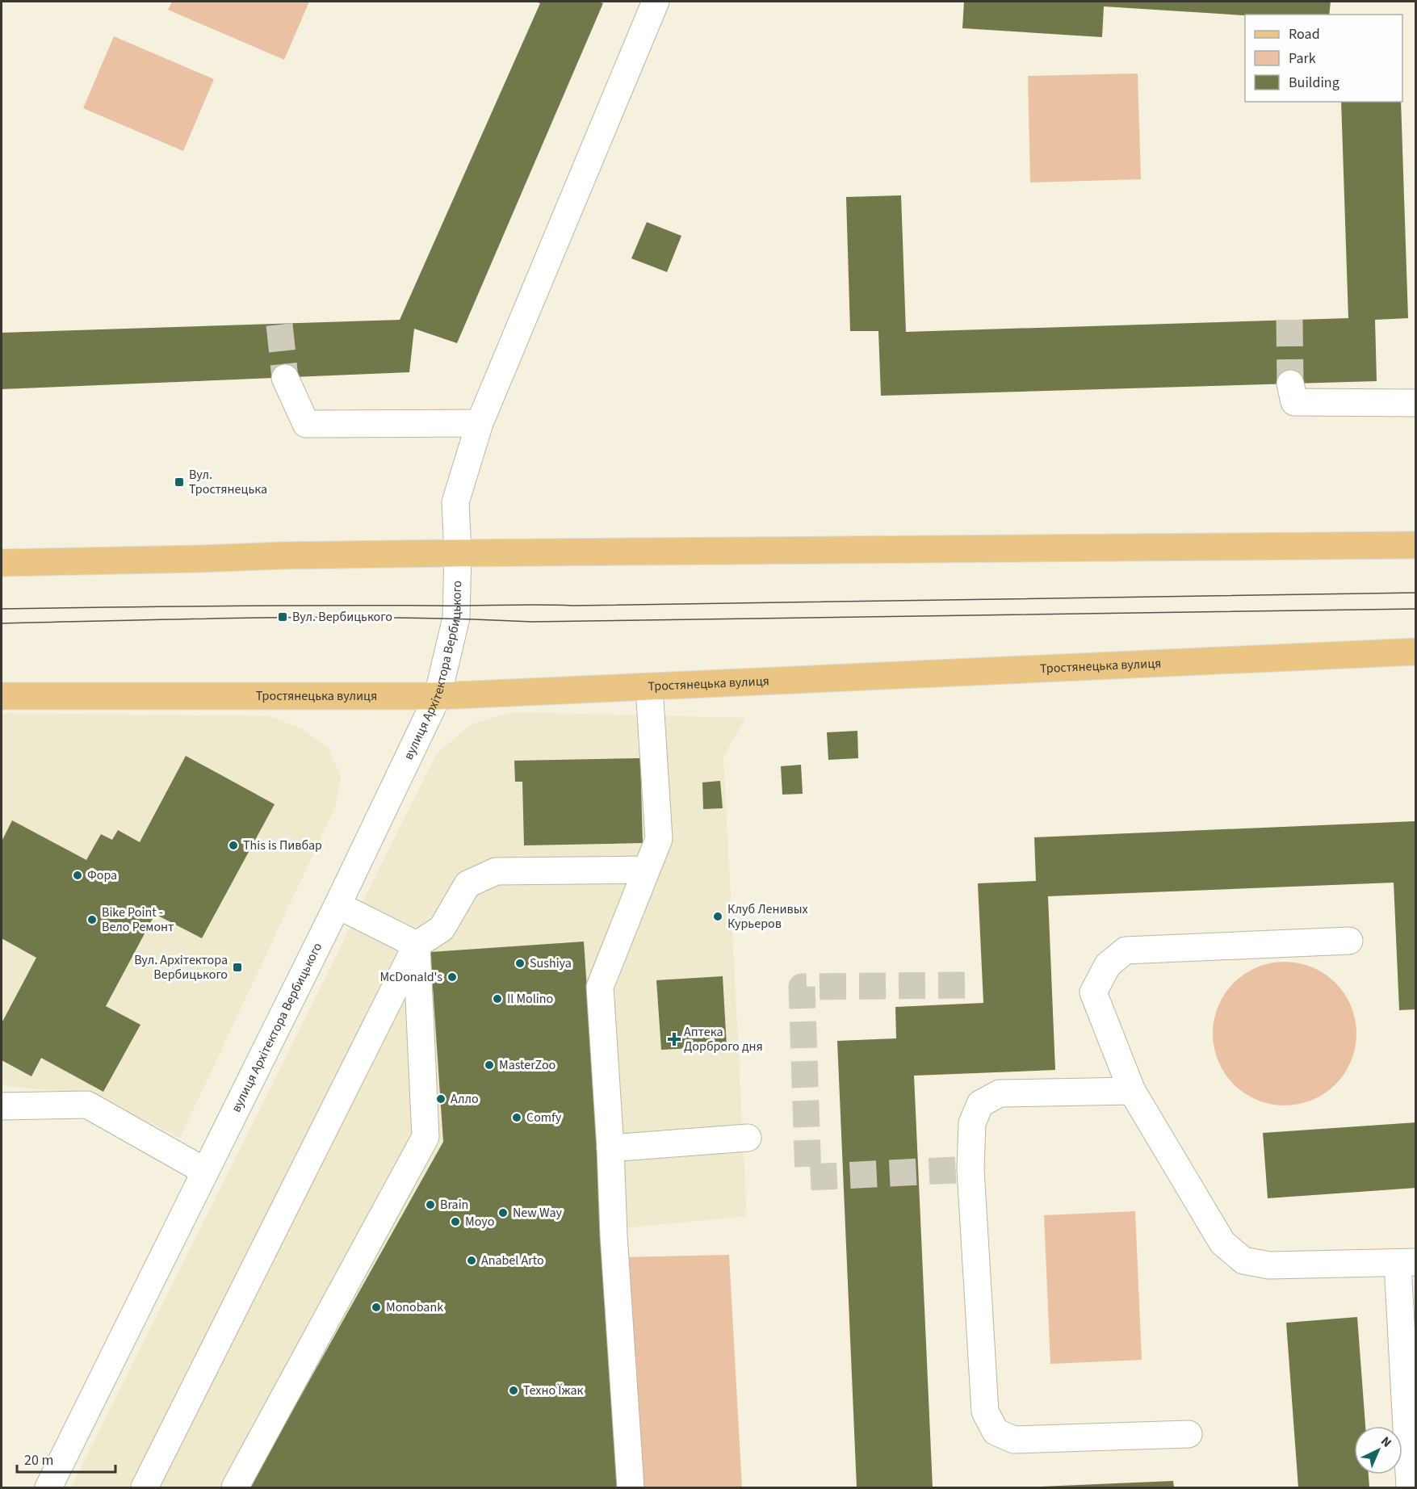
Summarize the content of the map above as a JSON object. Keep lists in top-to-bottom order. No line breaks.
{"streets":{"main road":["Тростянецька вулиця"],"street":["вулиця Архітектора Вербицького"]},"crossings":[["Тростянецька вулиця","вулиця Архітектора Вербицького"]],"places":{"transit":["Вул. Тростянецька","Вул. Вербицького","Вул. Архітектора Вербицького"],"other":["This is Пивбар","Фора","Клуб Ленивых Курьеров","Bike Point - Вело Ремонт","Sushiya","McDonald's","Il Molino","MasterZoo","Алло","Comfy","Brain","New Way","Moyo","Anabel Arto","Monobank","Техно Їжак"],"health":["Аптека Дорброго дня"]},"legend":["Road","Park","Building"],"scale_bar":"20 m","north":"top right"}
